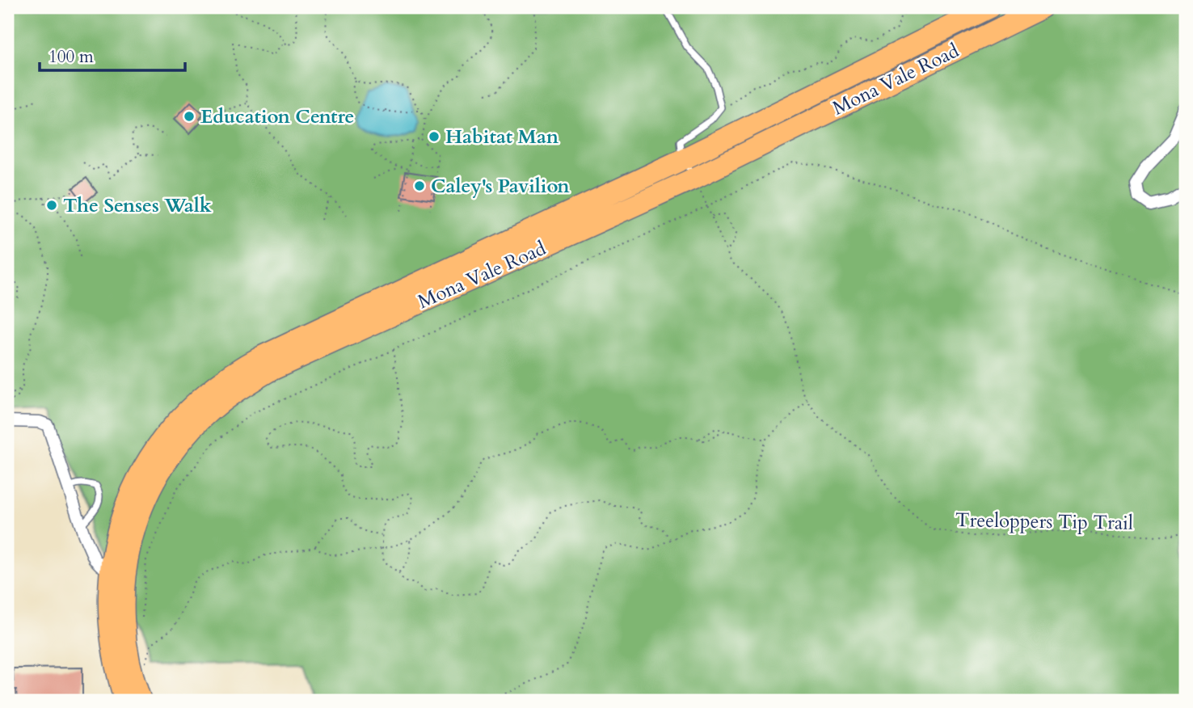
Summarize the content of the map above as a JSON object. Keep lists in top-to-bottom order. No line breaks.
{"streets":{"highway":["Mona Vale Road"],"path":["Treeloppers Tip Trail"]},"crossings":[["Mona Vale Road","Treeloppers Tip Trail"]],"places":["Education Centre","Habitat Man","Caley's Pavilion","The Senses Walk"],"scale_bar":"100 m"}
